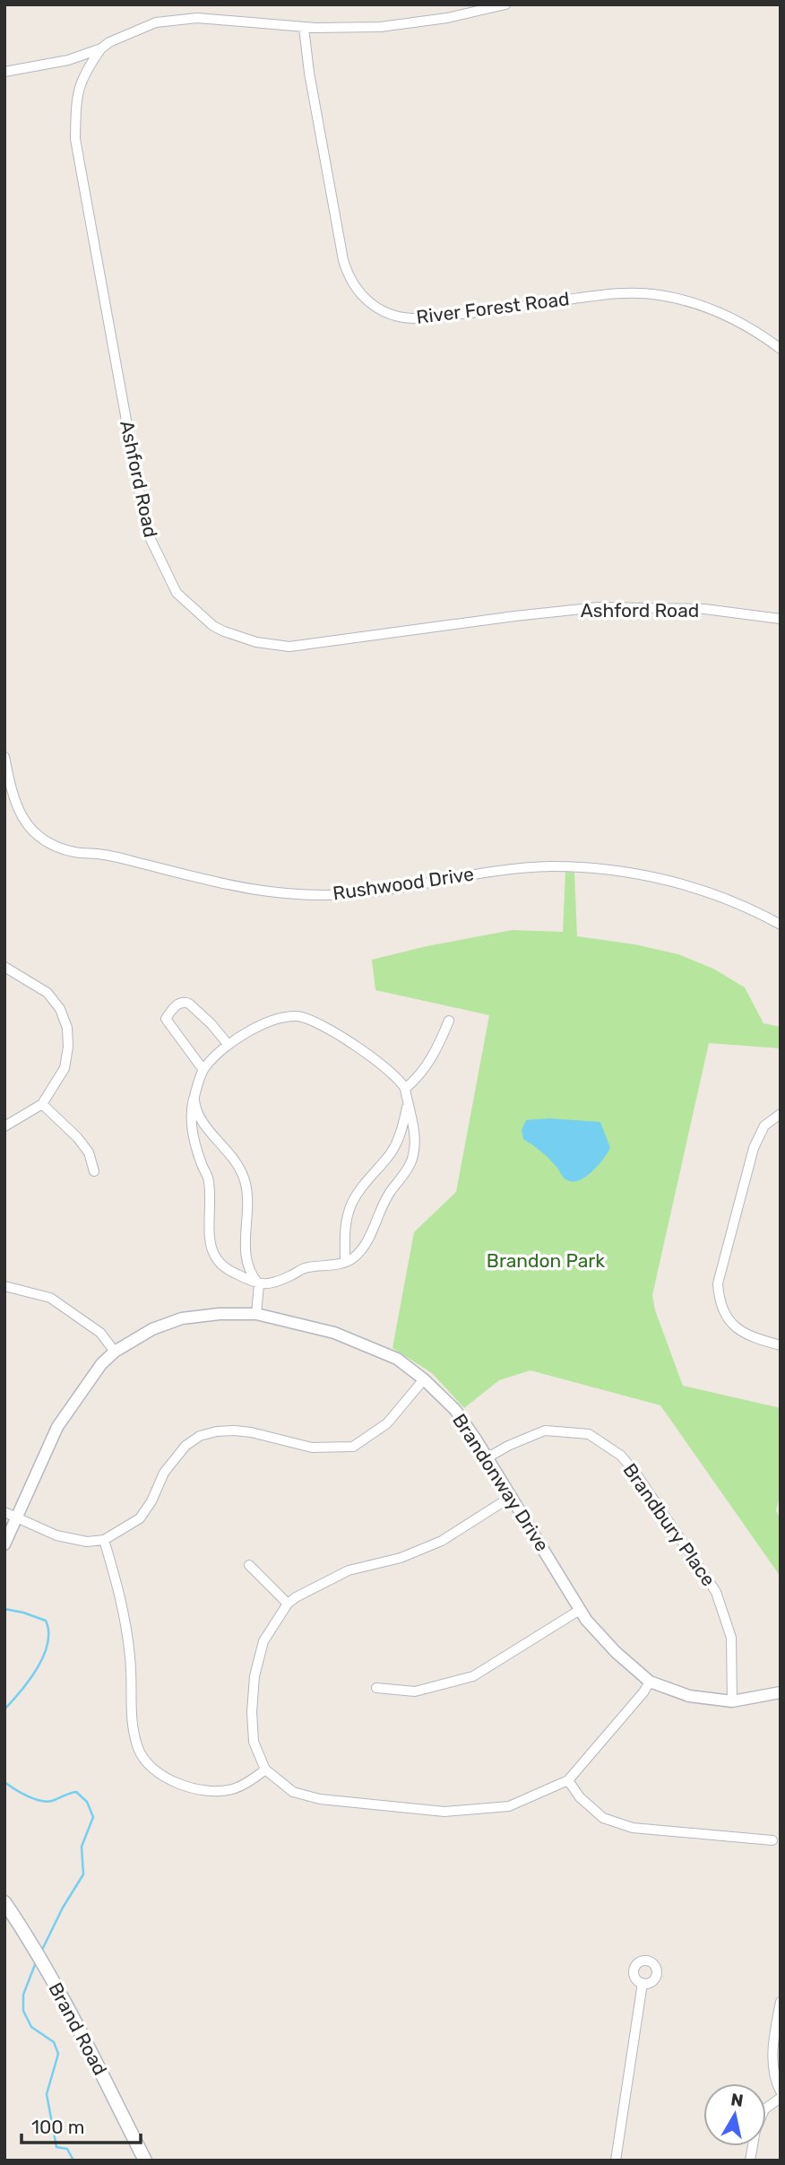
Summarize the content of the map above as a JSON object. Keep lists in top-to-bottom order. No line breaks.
{"streets":{"main road":["Brand Road"],"street":["River Forest Road","Ashford Road","Rushwood Drive","Brandonway Drive","Brandbury Place"]},"crossings":[["Brandonway Drive","Brandbury Place"]],"parks":["Brandon Park"],"scale_bar":"100 m","north":"top"}
